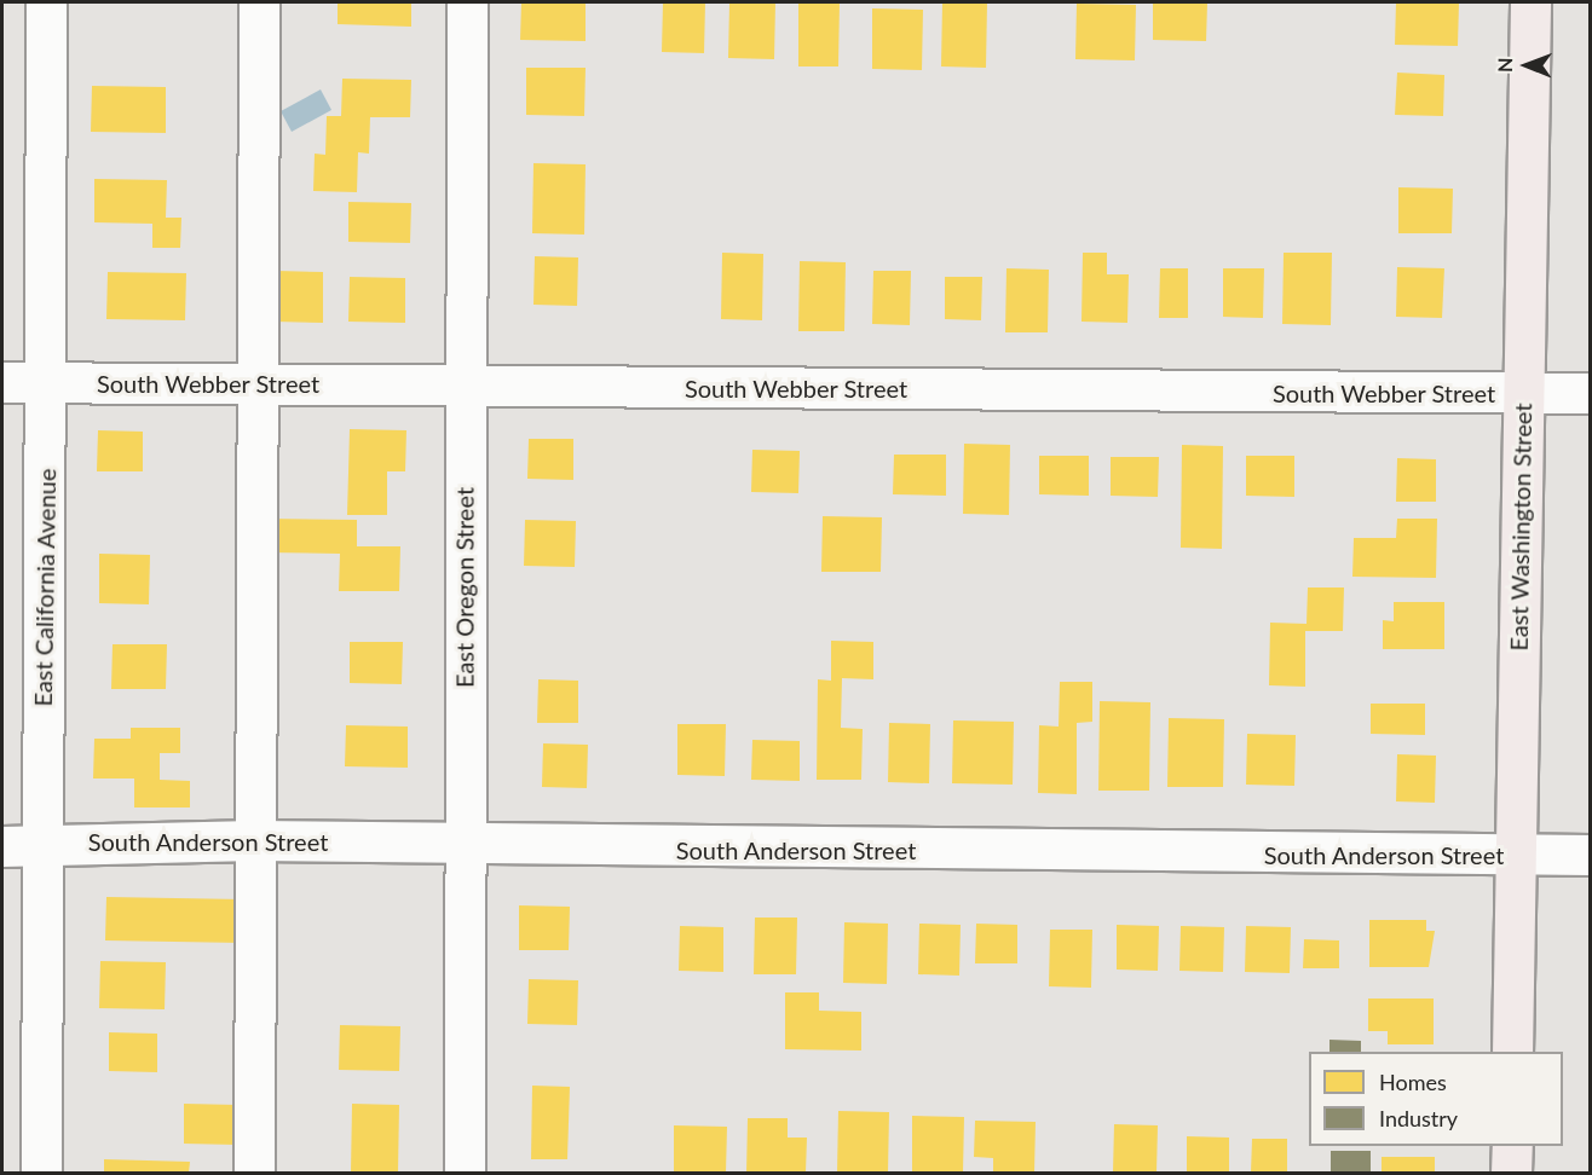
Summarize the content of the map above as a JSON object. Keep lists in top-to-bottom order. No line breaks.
{"streets":{"main road":["East Washington Street"],"street":["South Webber Street","East California Avenue","East Oregon Street","South Anderson Street"]},"crossings":[["South Webber Street","East Washington Street"],["South Webber Street","East California Avenue"],["South Webber Street","East Oregon Street"],["East Washington Street","South Anderson Street"],["East California Avenue","South Anderson Street"],["East Oregon Street","South Anderson Street"]],"legend":["Homes","Industry"],"north":"left"}
